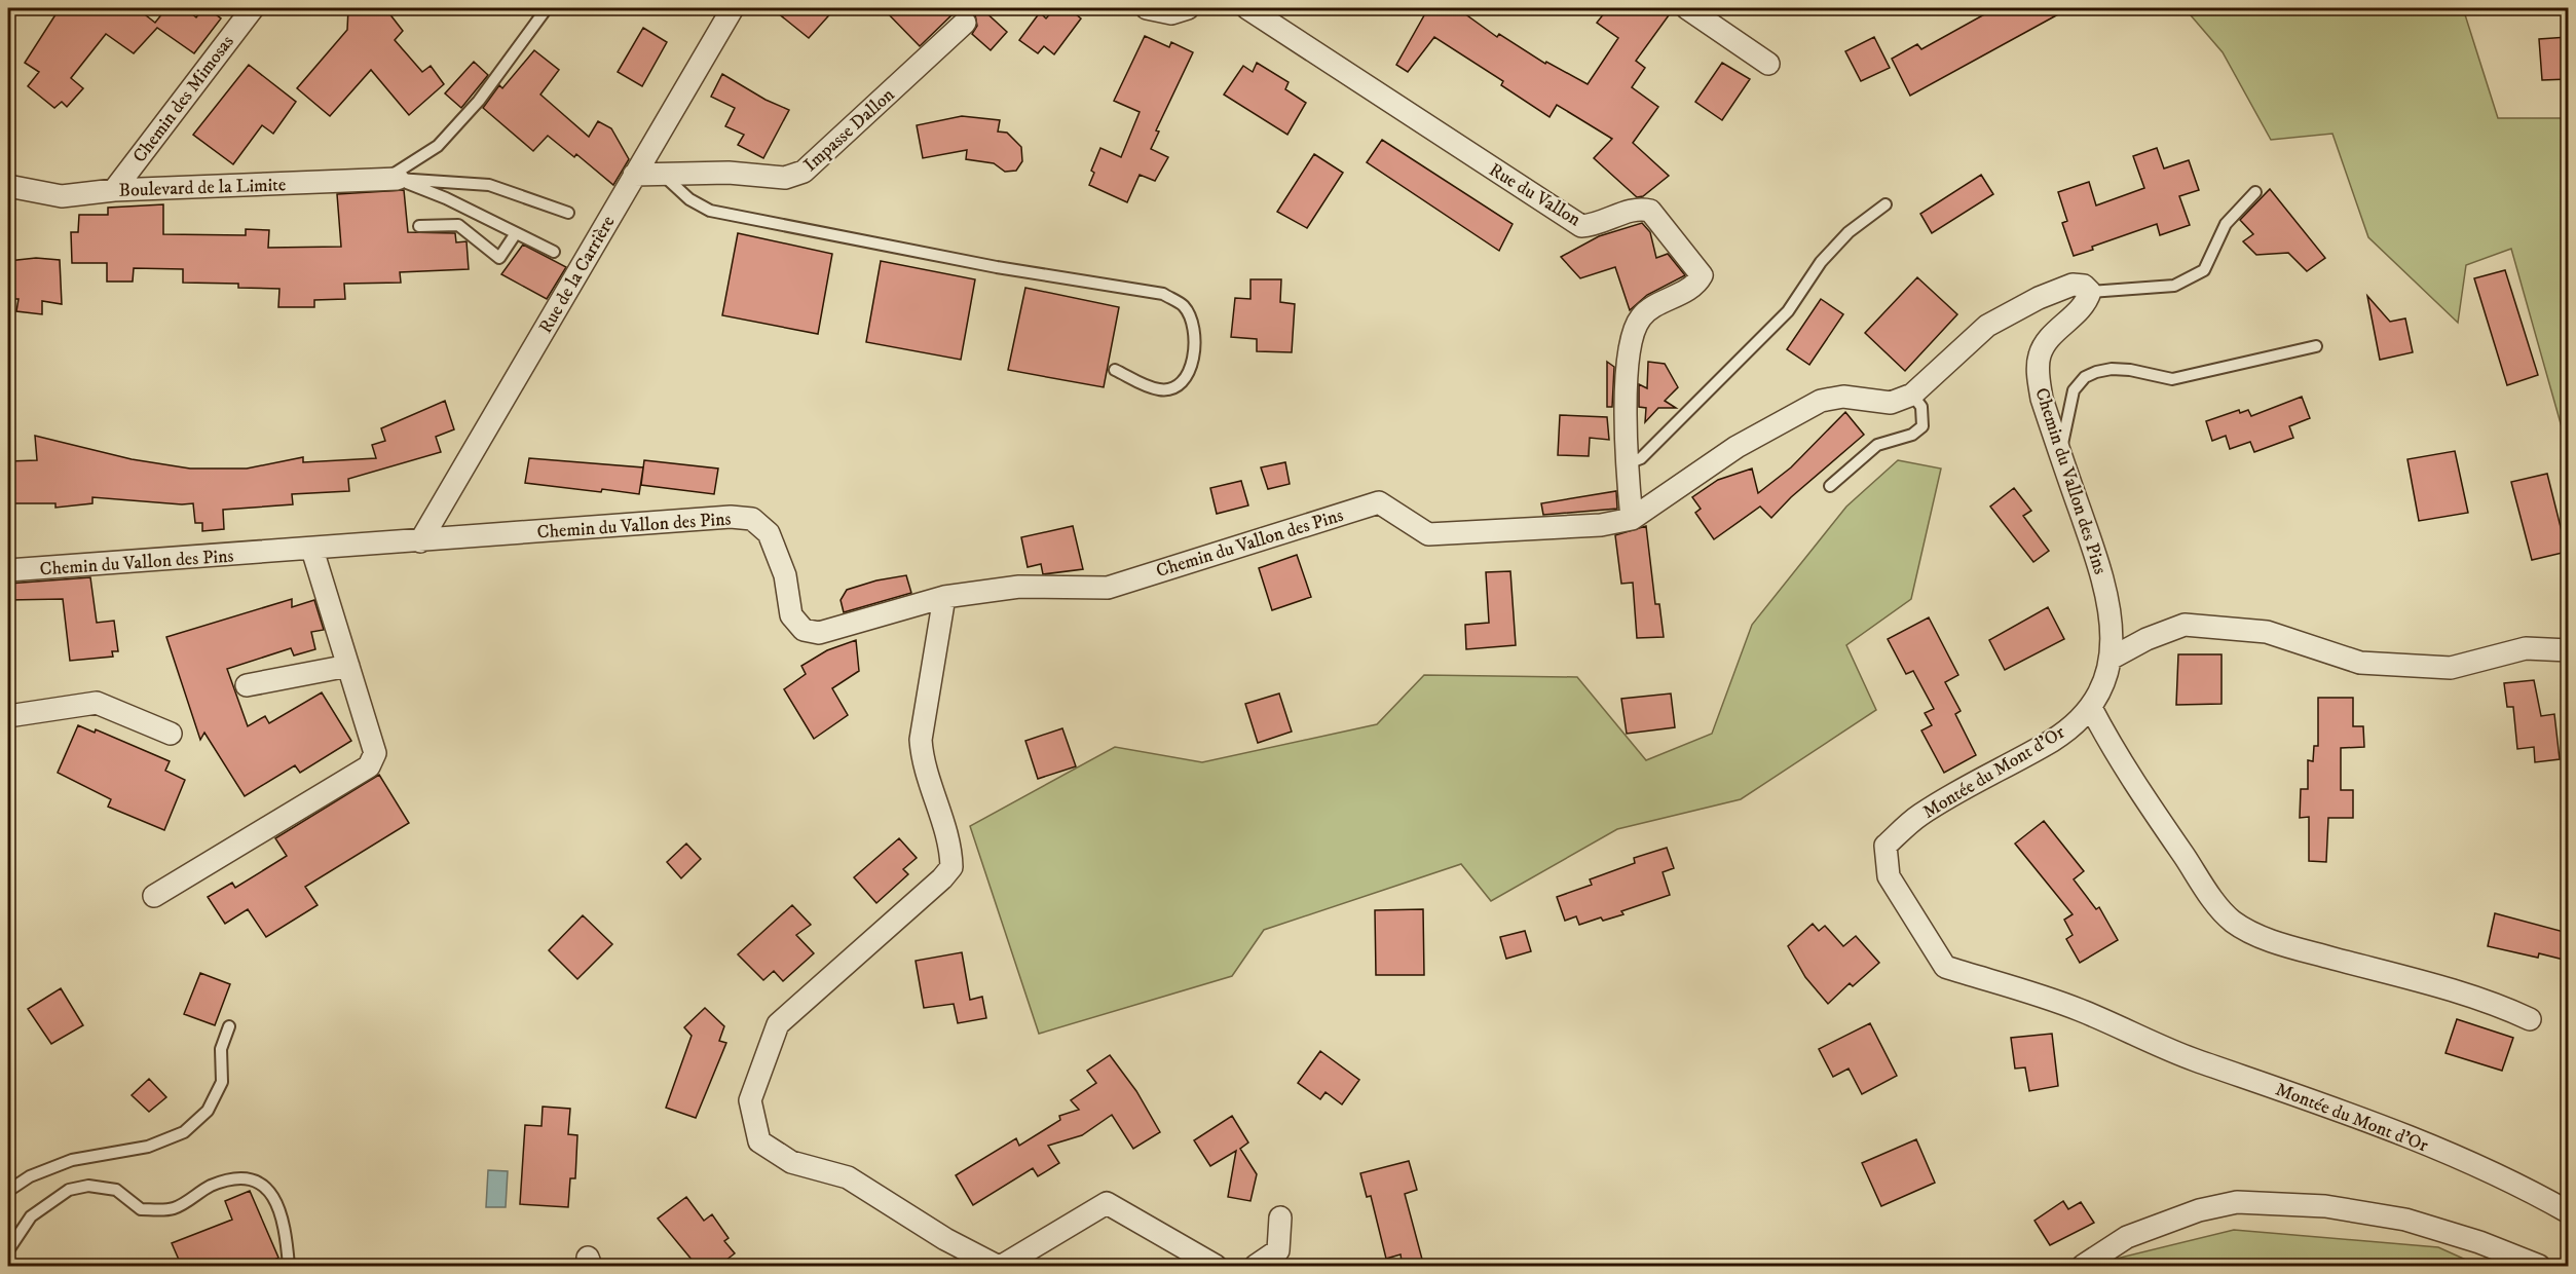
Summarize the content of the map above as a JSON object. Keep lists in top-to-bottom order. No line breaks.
{"streets":{"street":["Chemin des Mimosas","Impasse Dallon","Boulevard de la Limite","Rue du Vallon","Rue de la Carrière","Chemin du Vallon des Pins","Montée du Mont d'Or"]},"crossings":[["Chemin des Mimosas","Boulevard de la Limite"],["Impasse Dallon","Rue de la Carrière"],["Rue du Vallon","Chemin du Vallon des Pins"],["Rue de la Carrière","Chemin du Vallon des Pins"],["Chemin du Vallon des Pins","Montée du Mont d'Or"]]}
